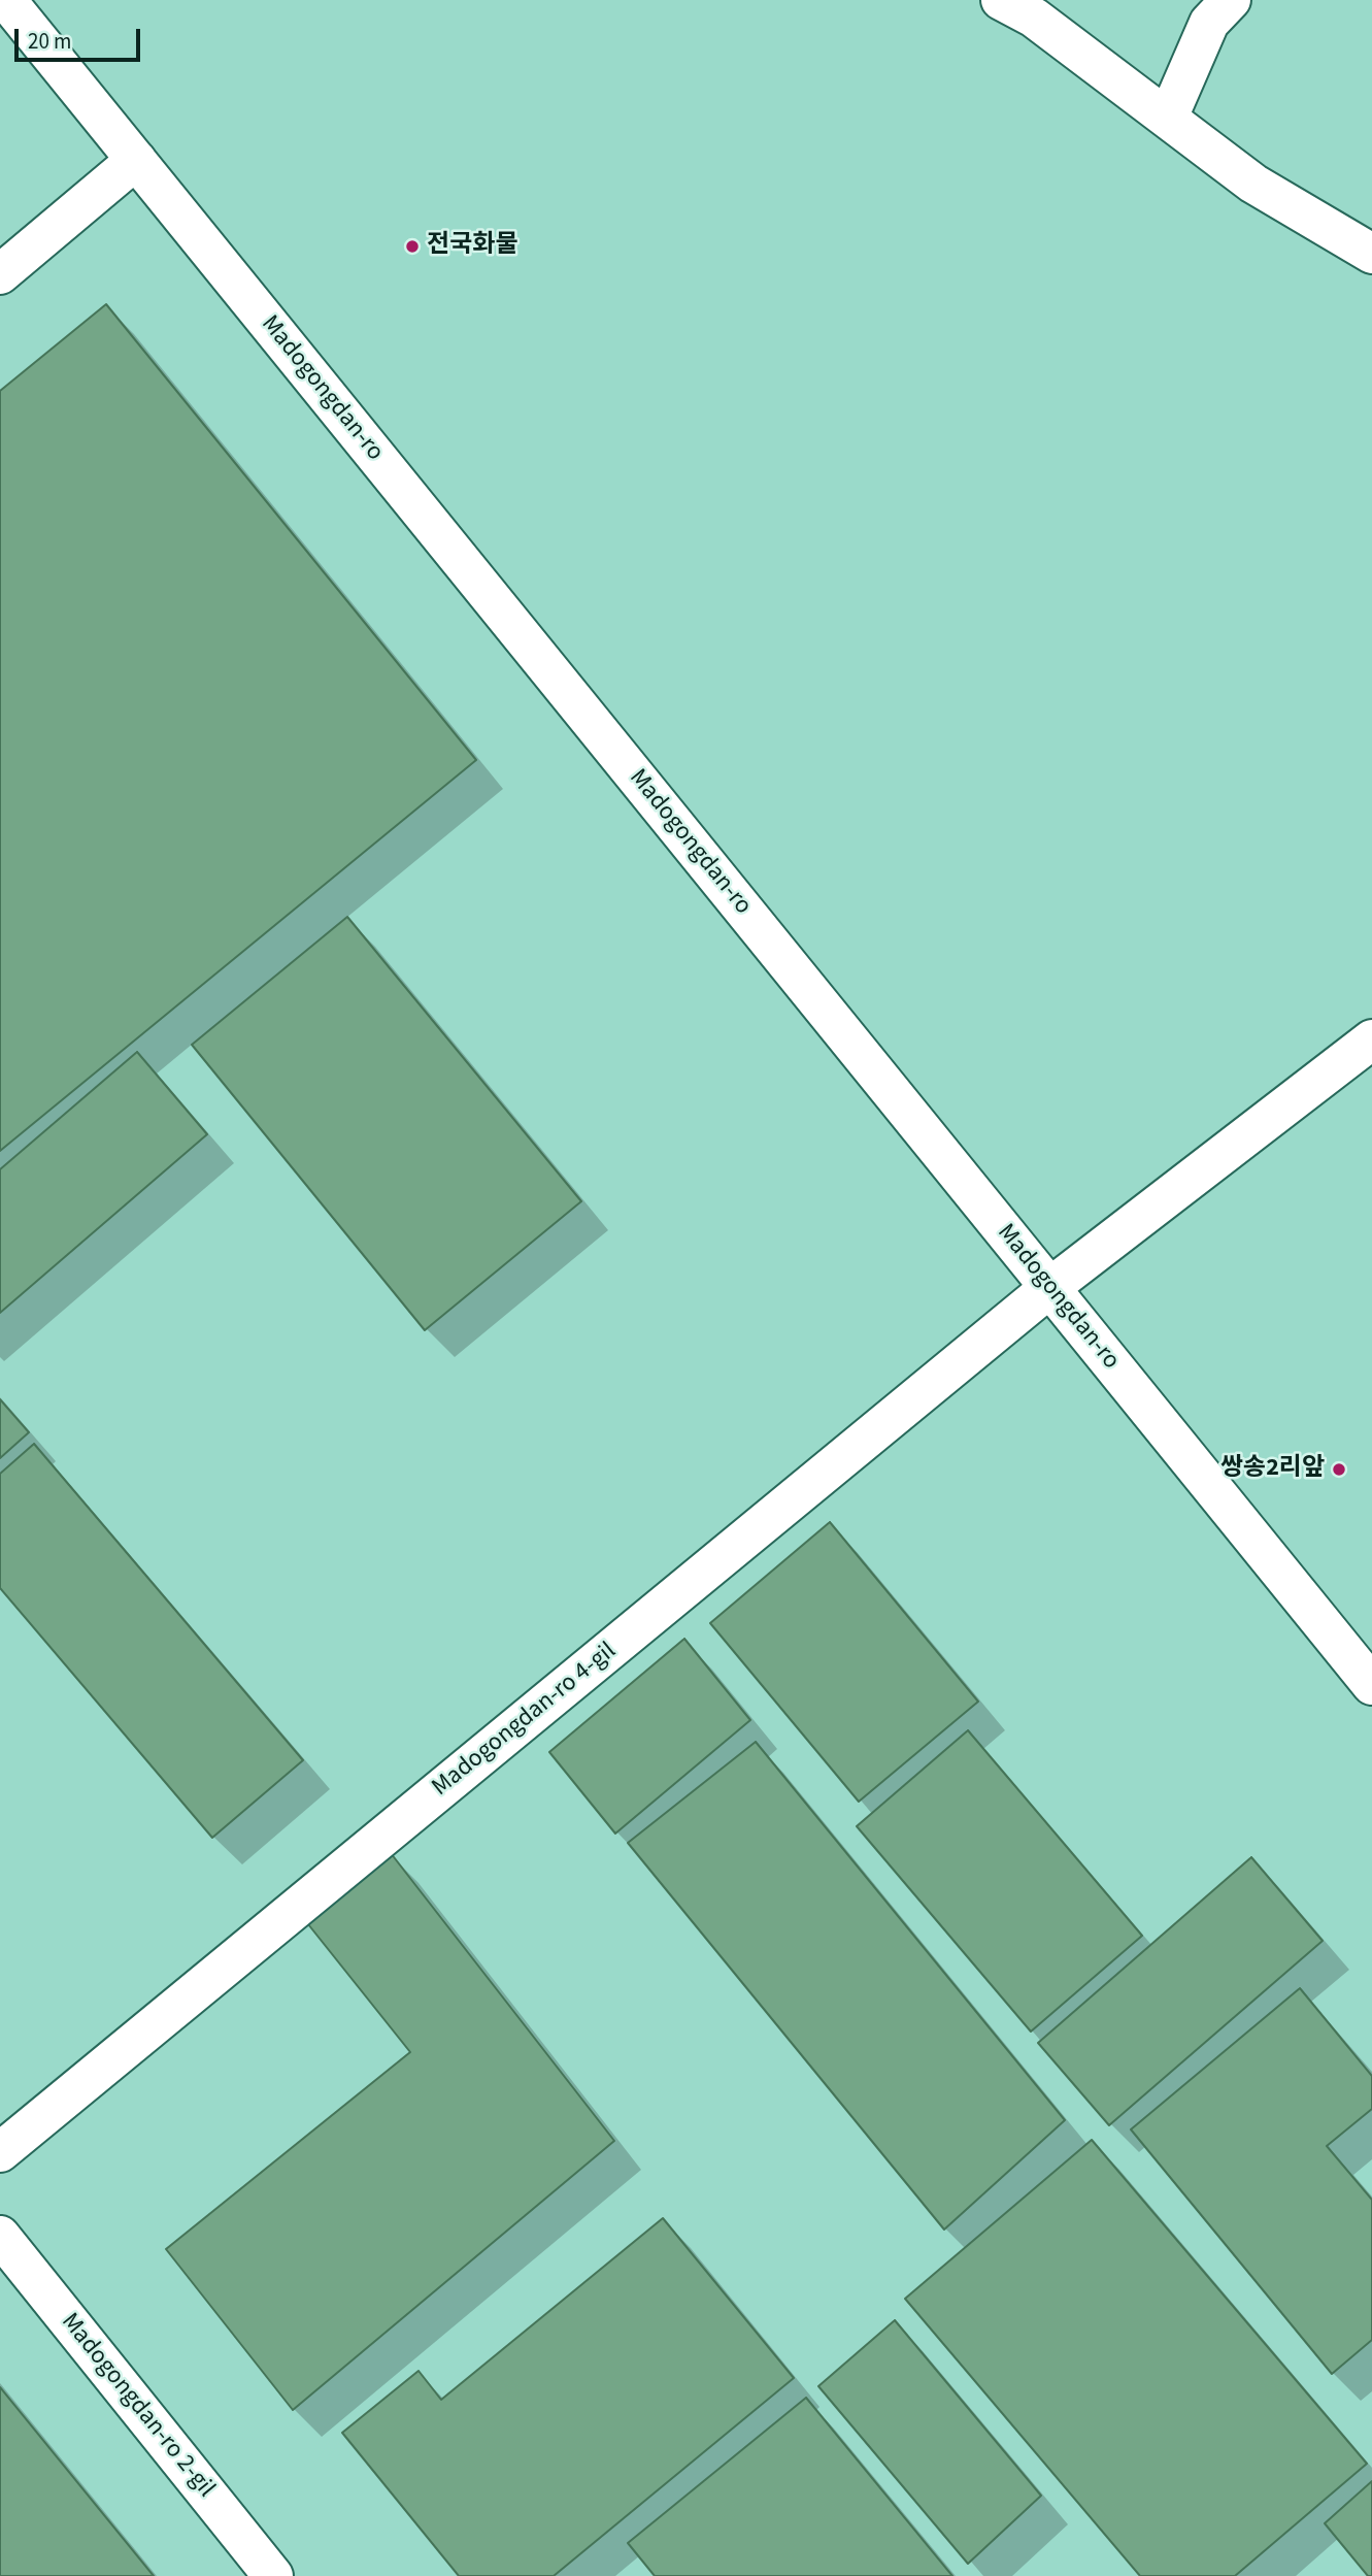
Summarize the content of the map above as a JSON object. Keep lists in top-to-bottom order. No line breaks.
{"streets":{"street":["Madogongdan-ro","Madogongdan-ro 4-gil","Madogongdan-ro 2-gil"]},"crossings":[["Madogongdan-ro","Madogongdan-ro 4-gil"]],"places":["전국화물","쌍송2리앞"],"scale_bar":"20 m"}
